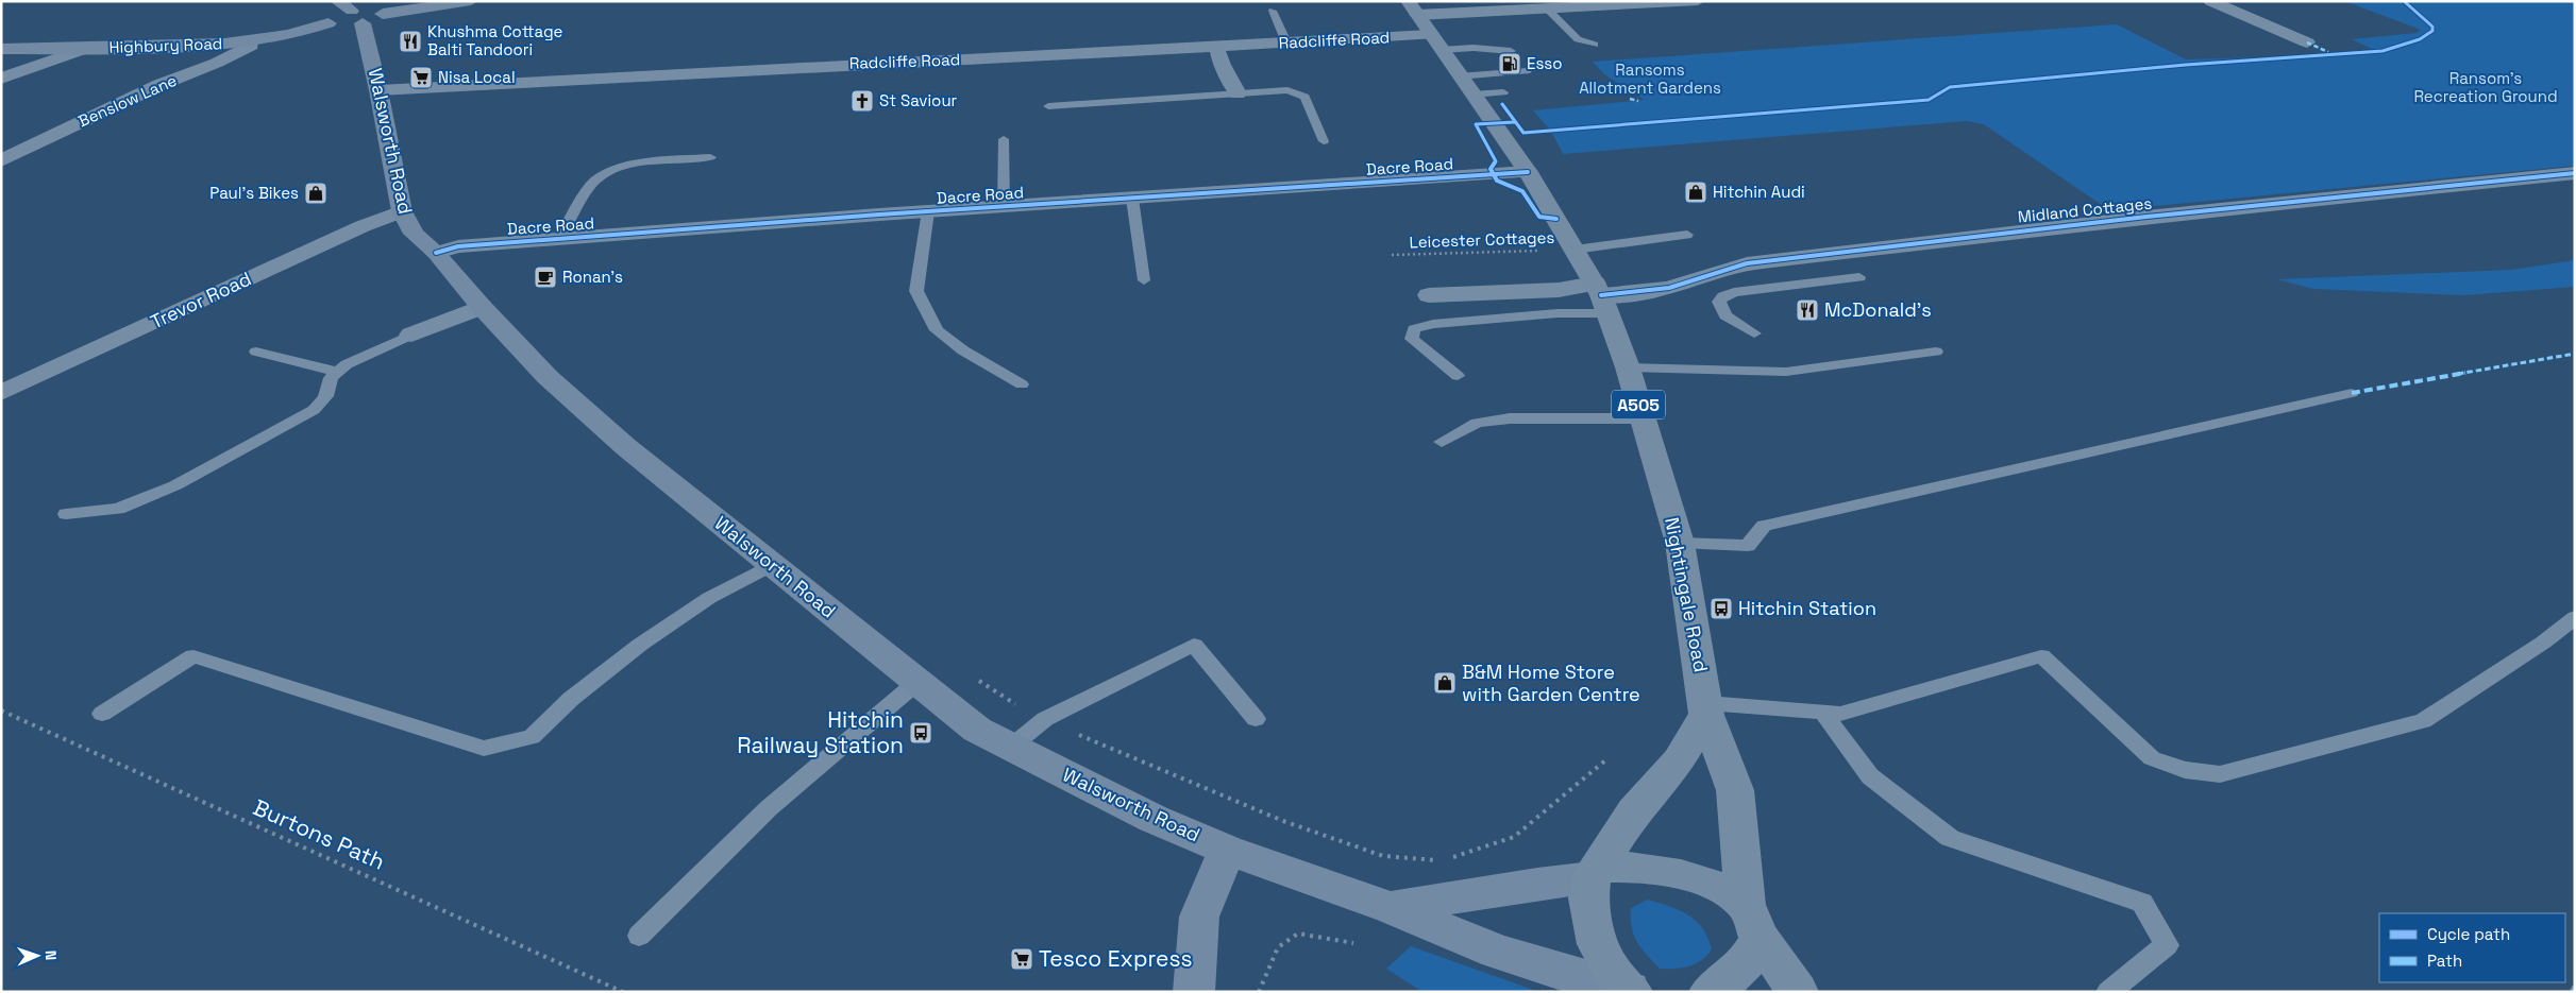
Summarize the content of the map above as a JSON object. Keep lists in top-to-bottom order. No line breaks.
{"streets":{"main road":["Highbury Road","Walsworth Road","A505","Nightingale Road"],"street":["Radcliffe Road","Benslow Lane","Dacre Road","Midland Cottages","Trevor Road"],"path":["Burtons Path"],"cycle path":["Leicester Cottages"]},"crossings":[["Radcliffe Road","Walsworth Road"],["Radcliffe Road","Nightingale Road"],["Highbury Road","Benslow Lane"],["Highbury Road","Walsworth Road"],["Walsworth Road","Dacre Road"],["Walsworth Road","Trevor Road"],["Dacre Road","Nightingale Road"],["Midland Cottages","Nightingale Road"],["Leicester Cottages","Nightingale Road"],["A505","Nightingale Road"]],"parks":["Ransoms Allotment Gardens","Ransom's Recreation Ground"],"places":{"restaurant":["Khushma Cottage Balti Tandoori","McDonald's"],"fuel station":["Esso"],"supermarket":["Nisa Local","Tesco Express"],"church":["St Saviour"],"shop":["Hitchin Audi","Paul's Bikes","B&M Home Store with Garden Centre"],"cafe":["Ronan's"],"bus stop":["Hitchin Station","Hitchin Railway Station"]},"legend":["Cycle path","Path"],"north":"right"}
